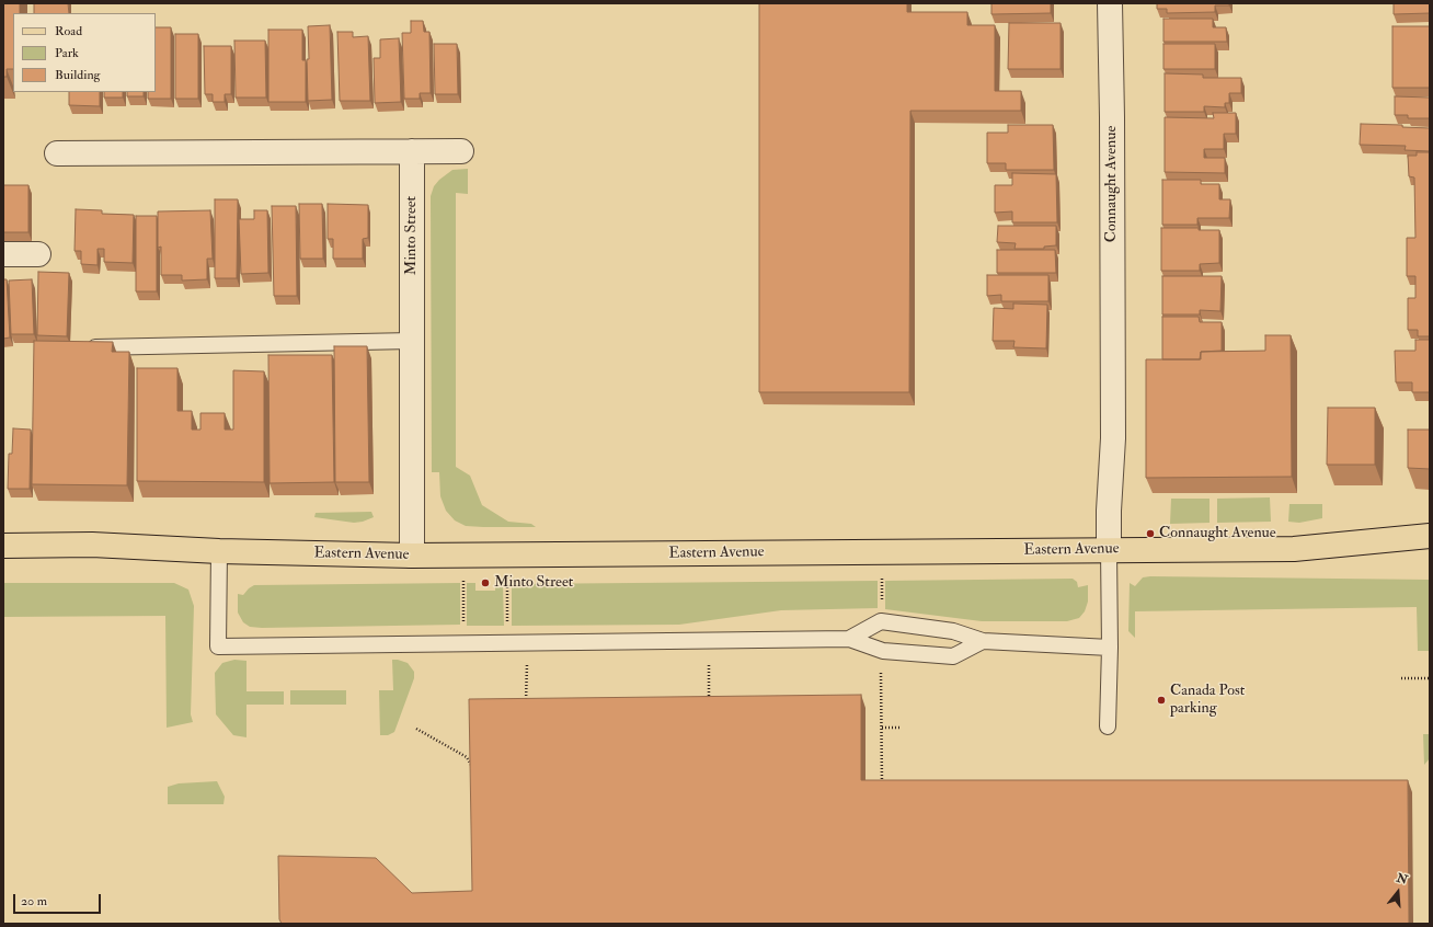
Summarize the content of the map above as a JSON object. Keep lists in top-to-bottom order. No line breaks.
{"streets":{"main road":["Eastern Avenue"],"street":["Connaught Avenue","Minto Street"]},"crossings":[["Connaught Avenue","Eastern Avenue"],["Minto Street","Eastern Avenue"]],"places":["Connaught Avenue","Minto Street","Canada Post parking"],"legend":["Road","Park","Building"],"scale_bar":"20 m","north":"top"}
